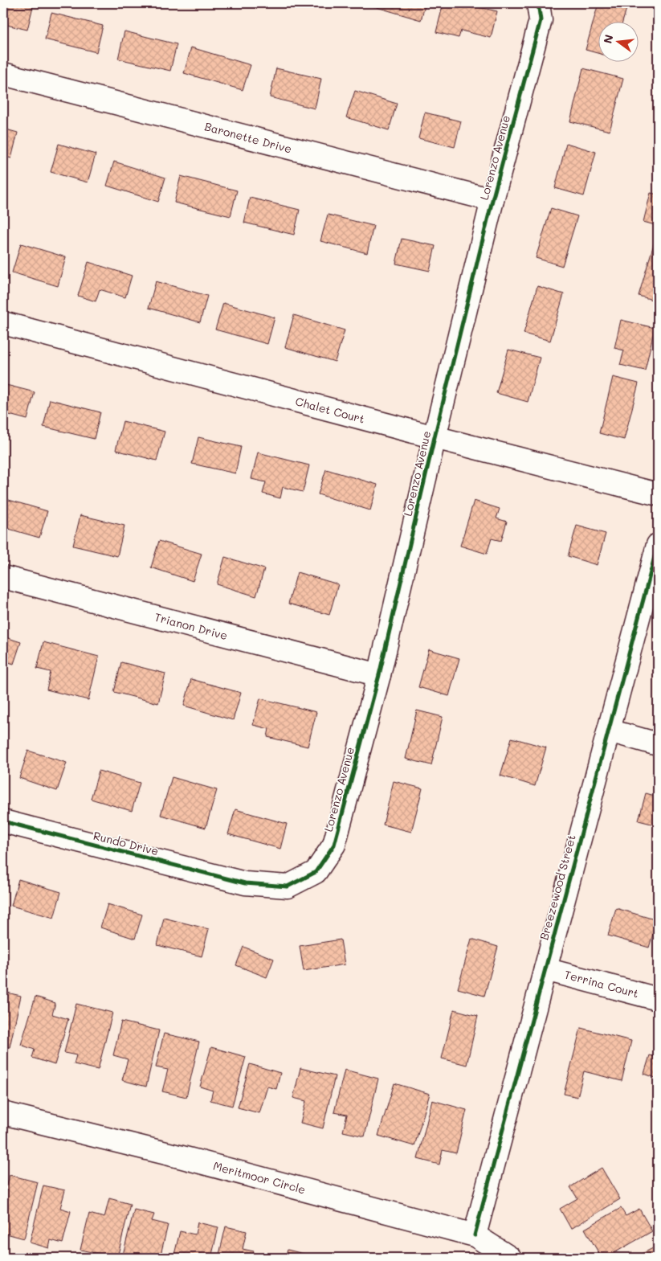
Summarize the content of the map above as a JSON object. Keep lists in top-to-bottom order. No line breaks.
{"streets":{"street":["Baronette Drive","Lorenzo Avenue","Chalet Court","Trianon Drive","Rundo Drive","Breezewood Street","Terrina Court","Meritmoor Circle"]},"crossings":[["Baronette Drive","Lorenzo Avenue"],["Lorenzo Avenue","Chalet Court"],["Lorenzo Avenue","Trianon Drive"],["Lorenzo Avenue","Rundo Drive"],["Breezewood Street","Terrina Court"],["Breezewood Street","Meritmoor Circle"]],"north":"left"}
